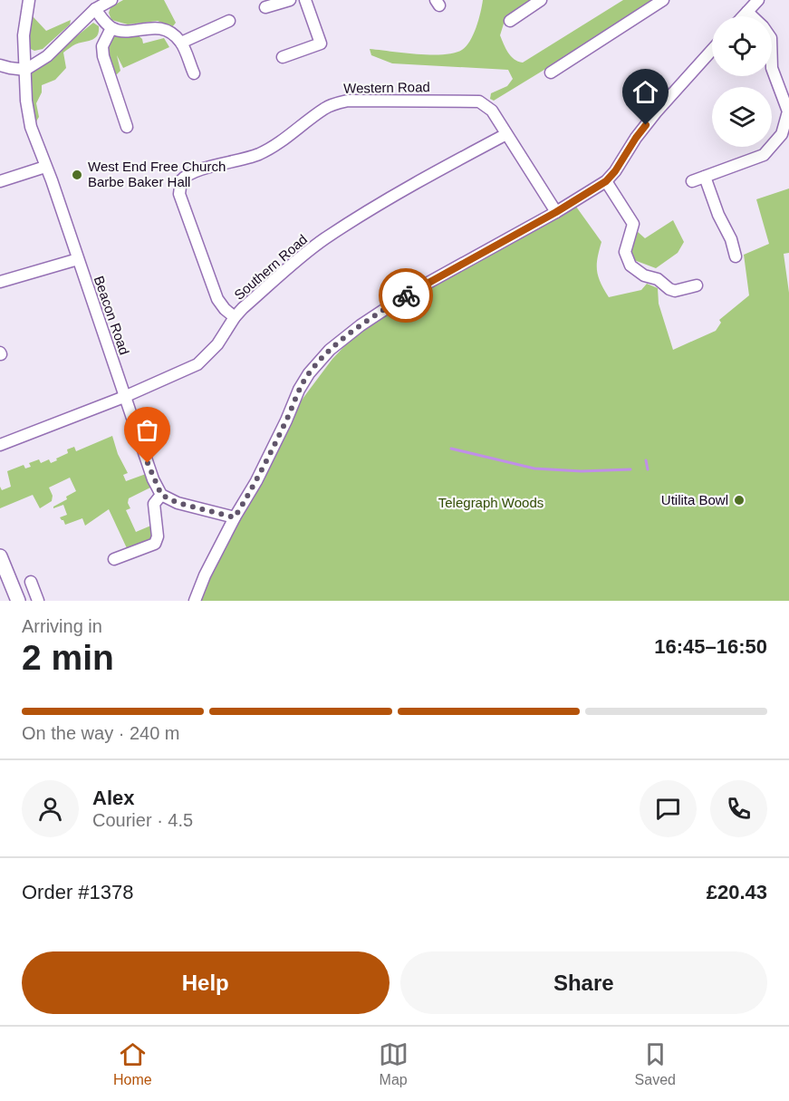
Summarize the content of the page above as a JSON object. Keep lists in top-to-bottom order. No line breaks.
{"streets":{"street":["Western Road","Southern Road","Beacon Road"]},"crossings":[["Western Road","Southern Road"],["Southern Road","Beacon Road"]],"parks":["Telegraph Woods"],"places":["West End Free Church Barbe Baker Hall","Utilita Bowl"],"page":{"heading":["2 min","Arriving in","16:45–16:50"],"panel":["Alex","Courier · 4.5","Order #1378","£20.43"],"bar":"On the way · 240 m","buttons":["Help","Share"],"tabs":["Home","Map","Saved"]}}
